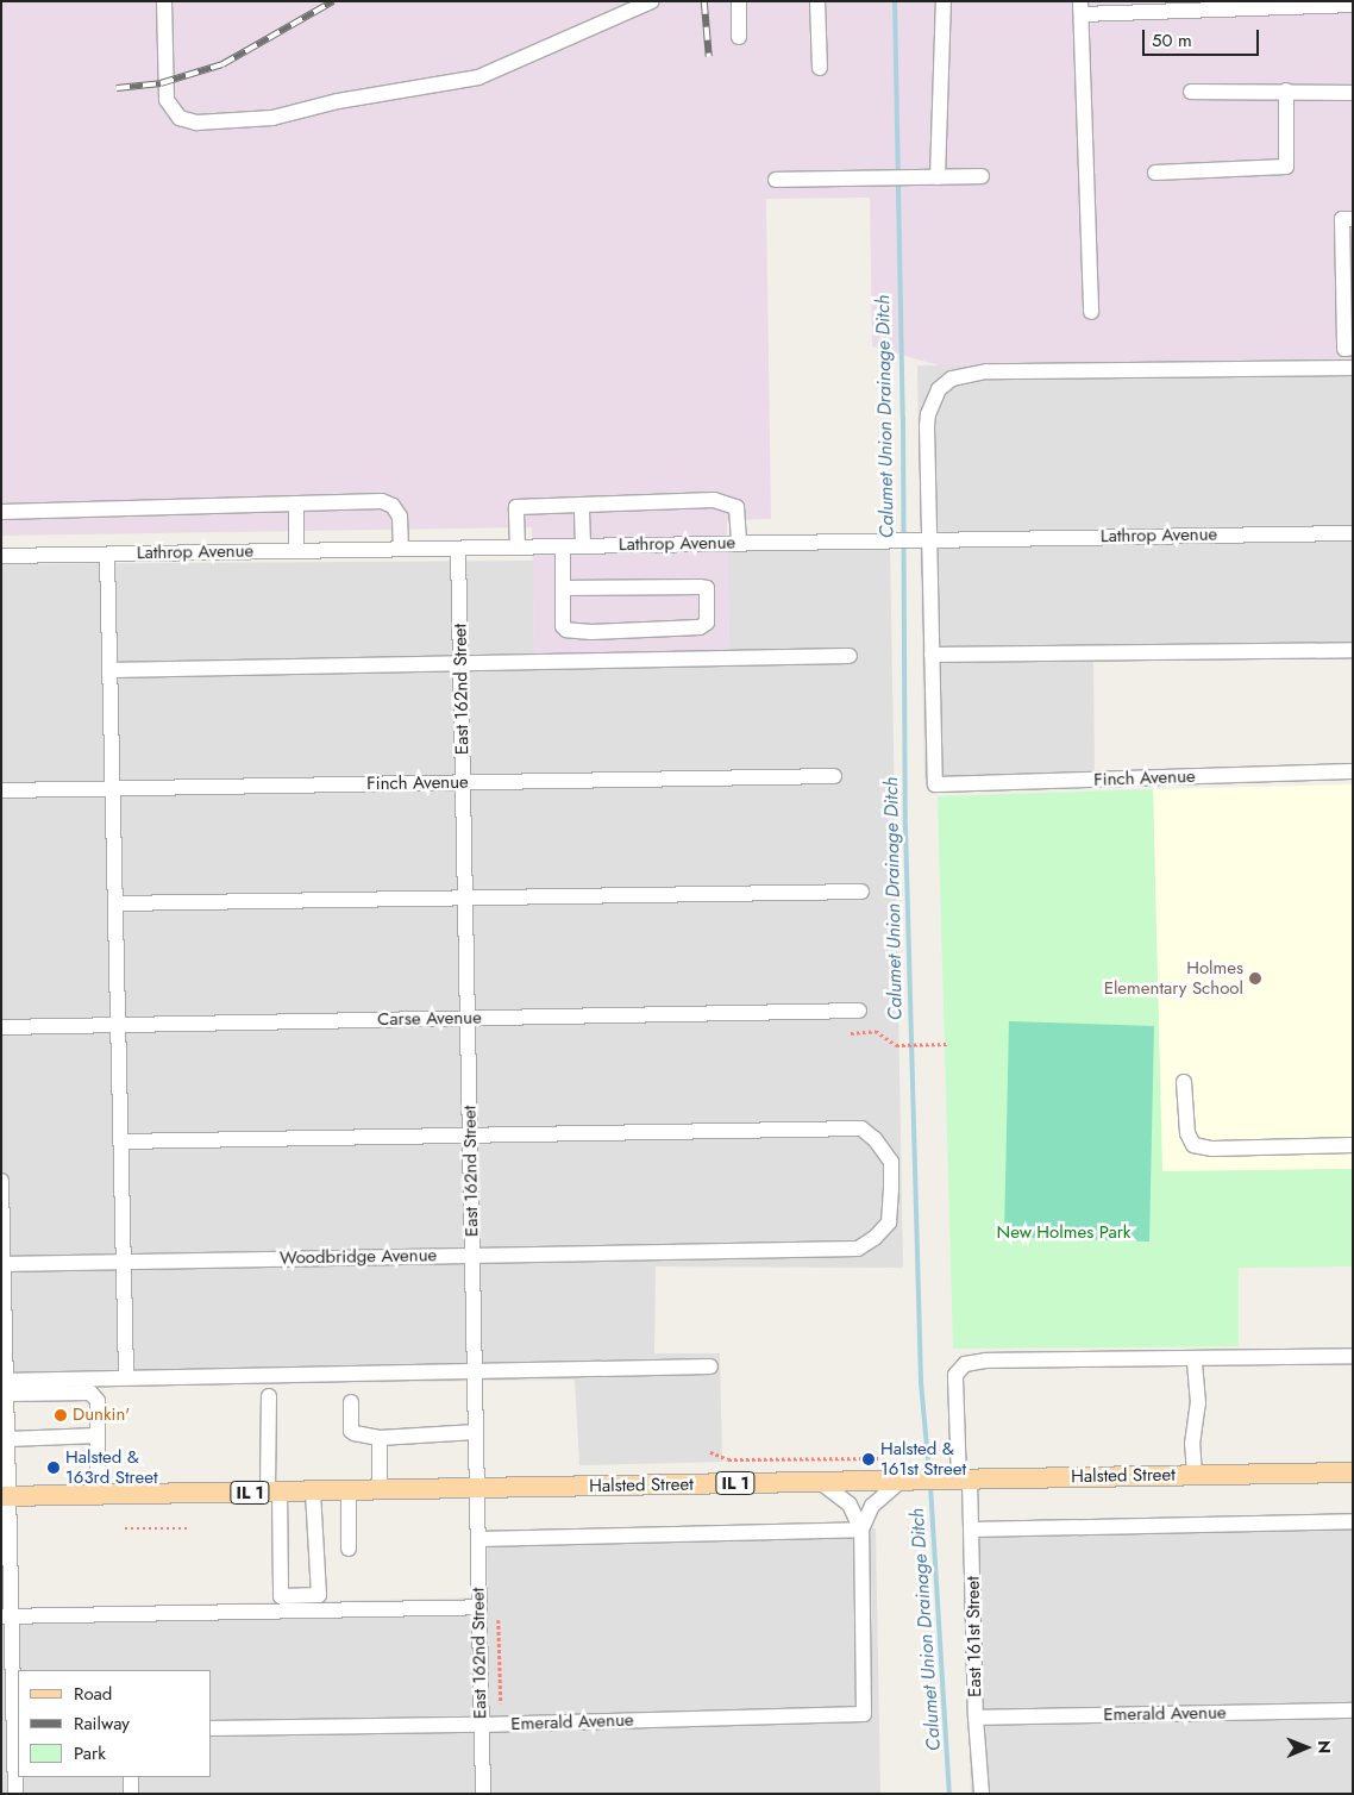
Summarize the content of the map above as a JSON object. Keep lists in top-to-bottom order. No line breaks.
{"streets":{"main road":["Halsted Street","IL 1"],"street":["Lathrop Avenue","East 162nd Street","Finch Avenue","Carse Avenue","Woodbridge Avenue","East 161st Street","Emerald Avenue"]},"crossings":[["Lathrop Avenue","East 162nd Street"],["East 162nd Street","Finch Avenue"],["East 162nd Street","Carse Avenue"],["East 162nd Street","Woodbridge Avenue"],["East 162nd Street","Halsted Street"],["East 162nd Street","Emerald Avenue"],["Halsted Street","East 161st Street"],["East 161st Street","Emerald Avenue"]],"water":["Calumet Union Drainage Ditch"],"parks":["New Holmes Park"],"places":["Holmes Elementary School","Dunkin'","Halsted & 161st Street","Halsted & 163rd Street"],"legend":["Road","Railway","Park"],"scale_bar":"50 m","north":"right"}
